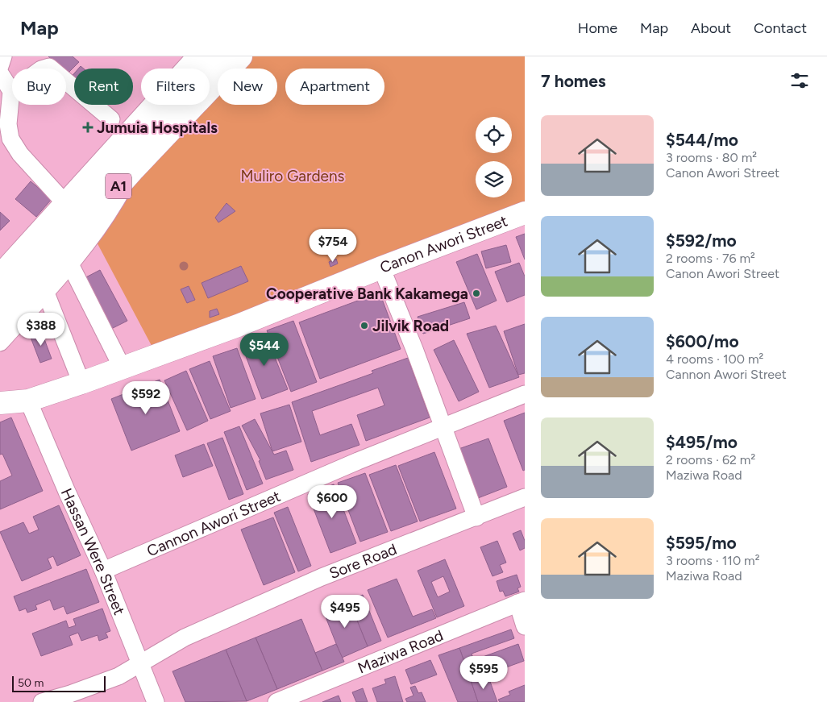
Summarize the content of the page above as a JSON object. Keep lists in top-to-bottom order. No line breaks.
{"streets":{"main road":["A1","Canon Awori Street"],"street":["Cannon Awori Street","Hassan Were Street","Sore Road","Maziwa Road"]},"crossings":[["Canon Awori Street","Hassan Were Street"],["Cannon Awori Street","Hassan Were Street"],["Hassan Were Street","Sore Road"]],"parks":["Muliro Gardens"],"places":{"health":["Jumuia Hospitals"],"other":["Cooperative Bank Kakamega","Jilvik Road"]},"scale_bar":"50 m","page":{"header":"Map","nav":["Home","Map","About","Contact"],"heading":"7 homes","chip":["Buy","Rent","Filters","New","Apartment"],"list":[{"name":"$544/mo","note":"3 rooms · 80 m² · Canon Awori Street"},{"name":"$592/mo","note":"2 rooms · 76 m² · Canon Awori Street"},{"name":"$600/mo","note":"4 rooms · 100 m² · Cannon Awori Street"},{"name":"$495/mo","note":"2 rooms · 62 m² · Maziwa Road"},{"name":"$595/mo","note":"3 rooms · 110 m² · Maziwa Road"}],"price":["$754","$388","$544","$592","$600","$495","$595"],"scale":"50 m"}}
